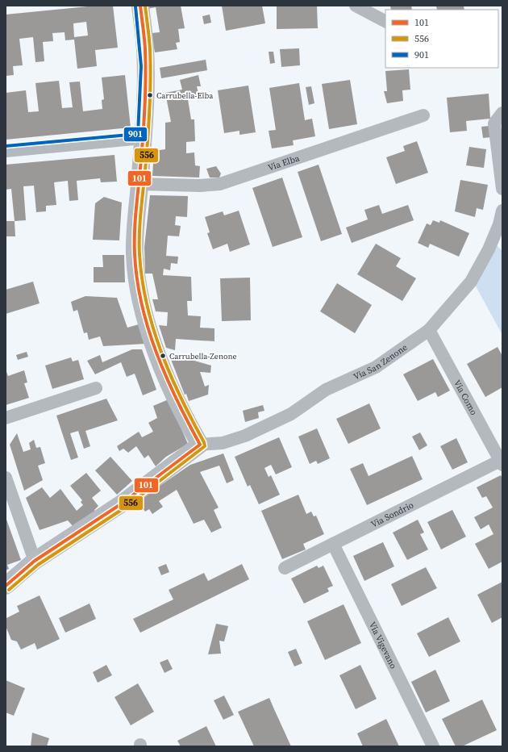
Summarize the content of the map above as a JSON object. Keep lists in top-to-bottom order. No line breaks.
{"streets":{"street":["Via Elba","Via San Zenone","Via Como","Via Sondrio","Via Vigevano"]},"crossings":[["Via San Zenone","Via Como"],["Via Como","Via Sondrio"],["Via Sondrio","Via Vigevano"]],"places":["Carrubella-Elba","Carrubella-Zenone"],"lines":["transit line 101","transit line 556","transit line 901"],"legend":["101","556","901"]}
